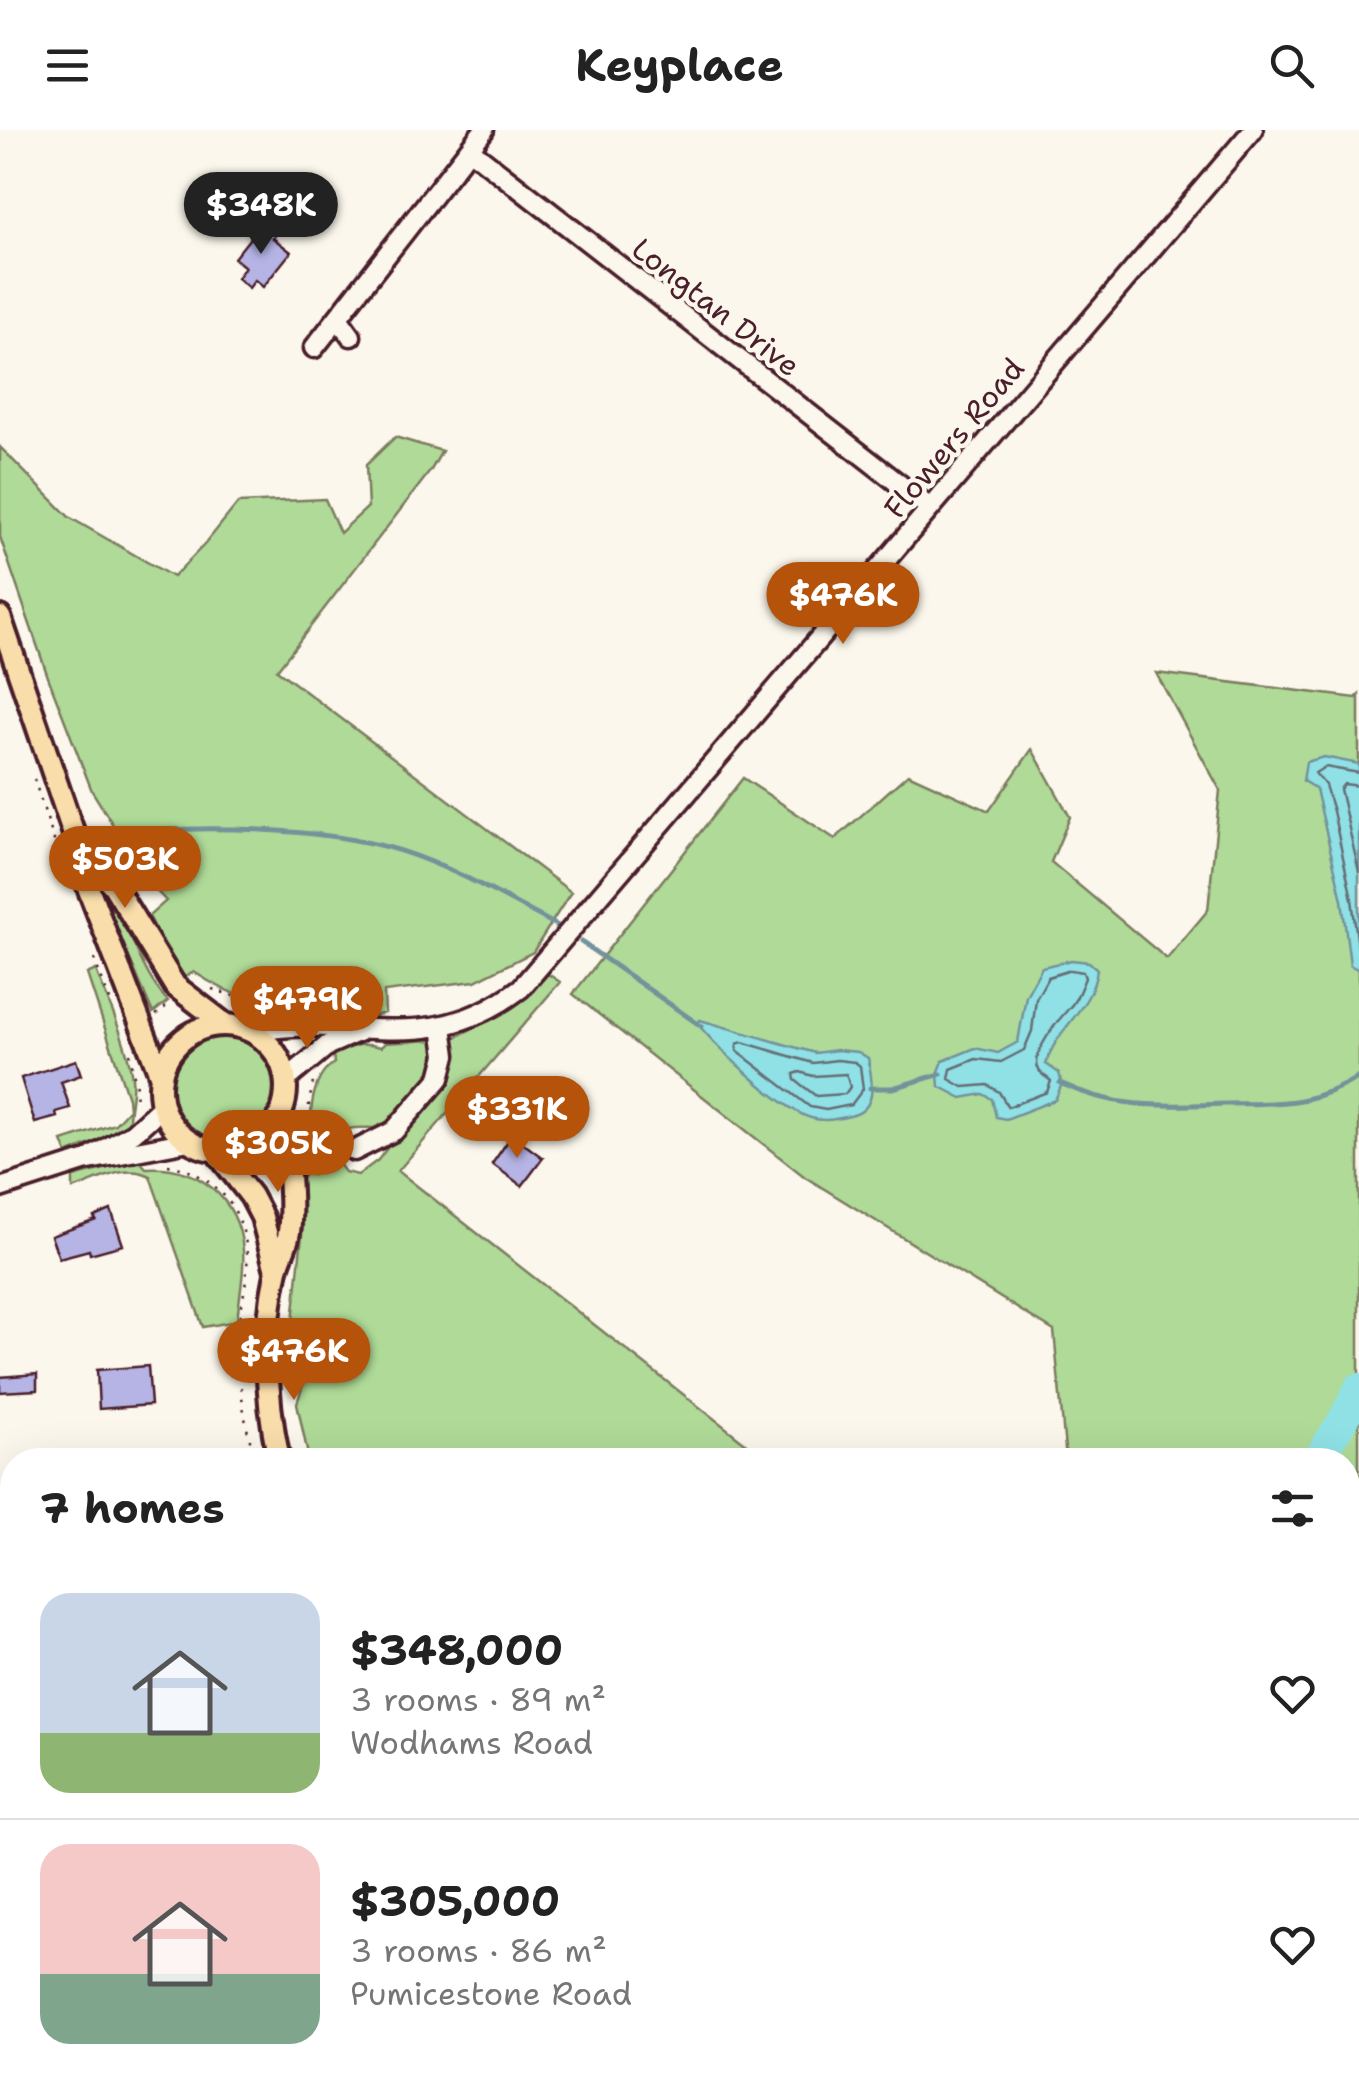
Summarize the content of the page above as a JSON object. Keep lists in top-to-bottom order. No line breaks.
{"streets":{"street":["Longtan Drive","Flowers Road"]},"crossings":[["Longtan Drive","Flowers Road"]],"page":{"header":"Keyplace","price":["$348K","$476K","$503K","$479K","$331K","$305K","$476K"],"heading":"7 homes","list":[{"name":"$348,000","note":"3 rooms · 89 m² · Wodhams Road"},{"name":"$305,000","note":"3 rooms · 86 m² · Pumicestone Road"}]}}
